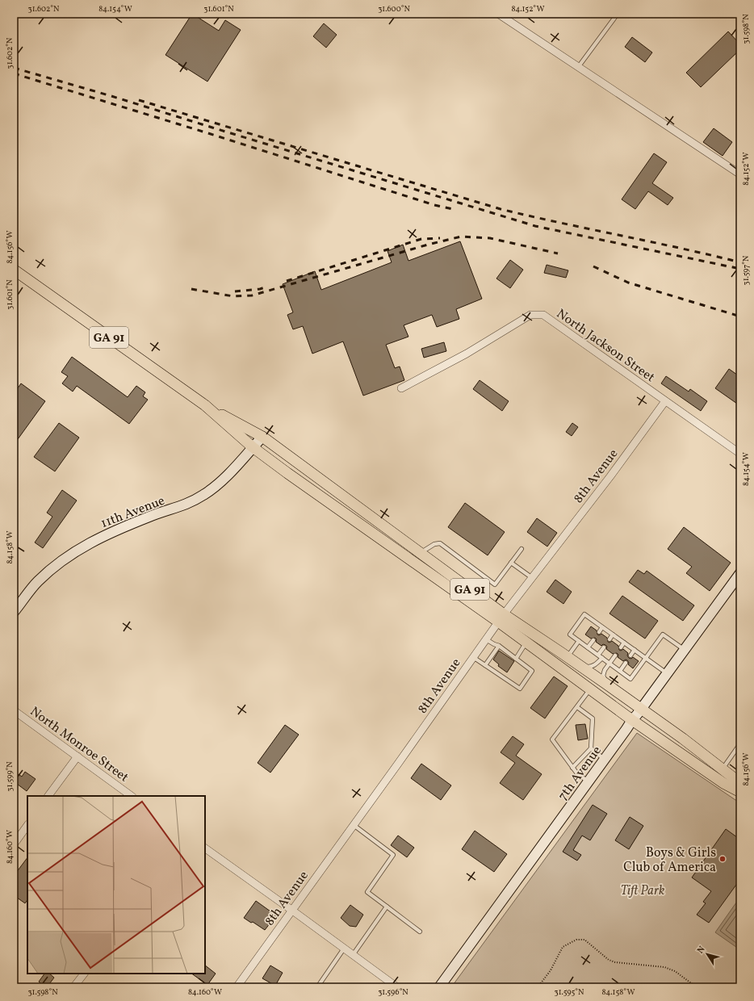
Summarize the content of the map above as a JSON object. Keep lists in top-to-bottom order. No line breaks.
{"streets":{"main road":["GA 91"],"street":["North Jackson Street","8th Avenue","11th Avenue","North Monroe Street","7th Avenue"]},"crossings":[["GA 91","8th Avenue"],["GA 91","11th Avenue"],["GA 91","7th Avenue"],["North Jackson Street","8th Avenue"]],"parks":["Tift Park"],"places":["Boys & Girls Club of America"],"north":"top left","coordinates":["31.602°N","84.154°W","31.601°N","31.600°N","84.152°W","31.598°N","84.156°W","31.597°N","84.158°W","31.599°N","84.160°W","31.596°N","31.595°N"]}
